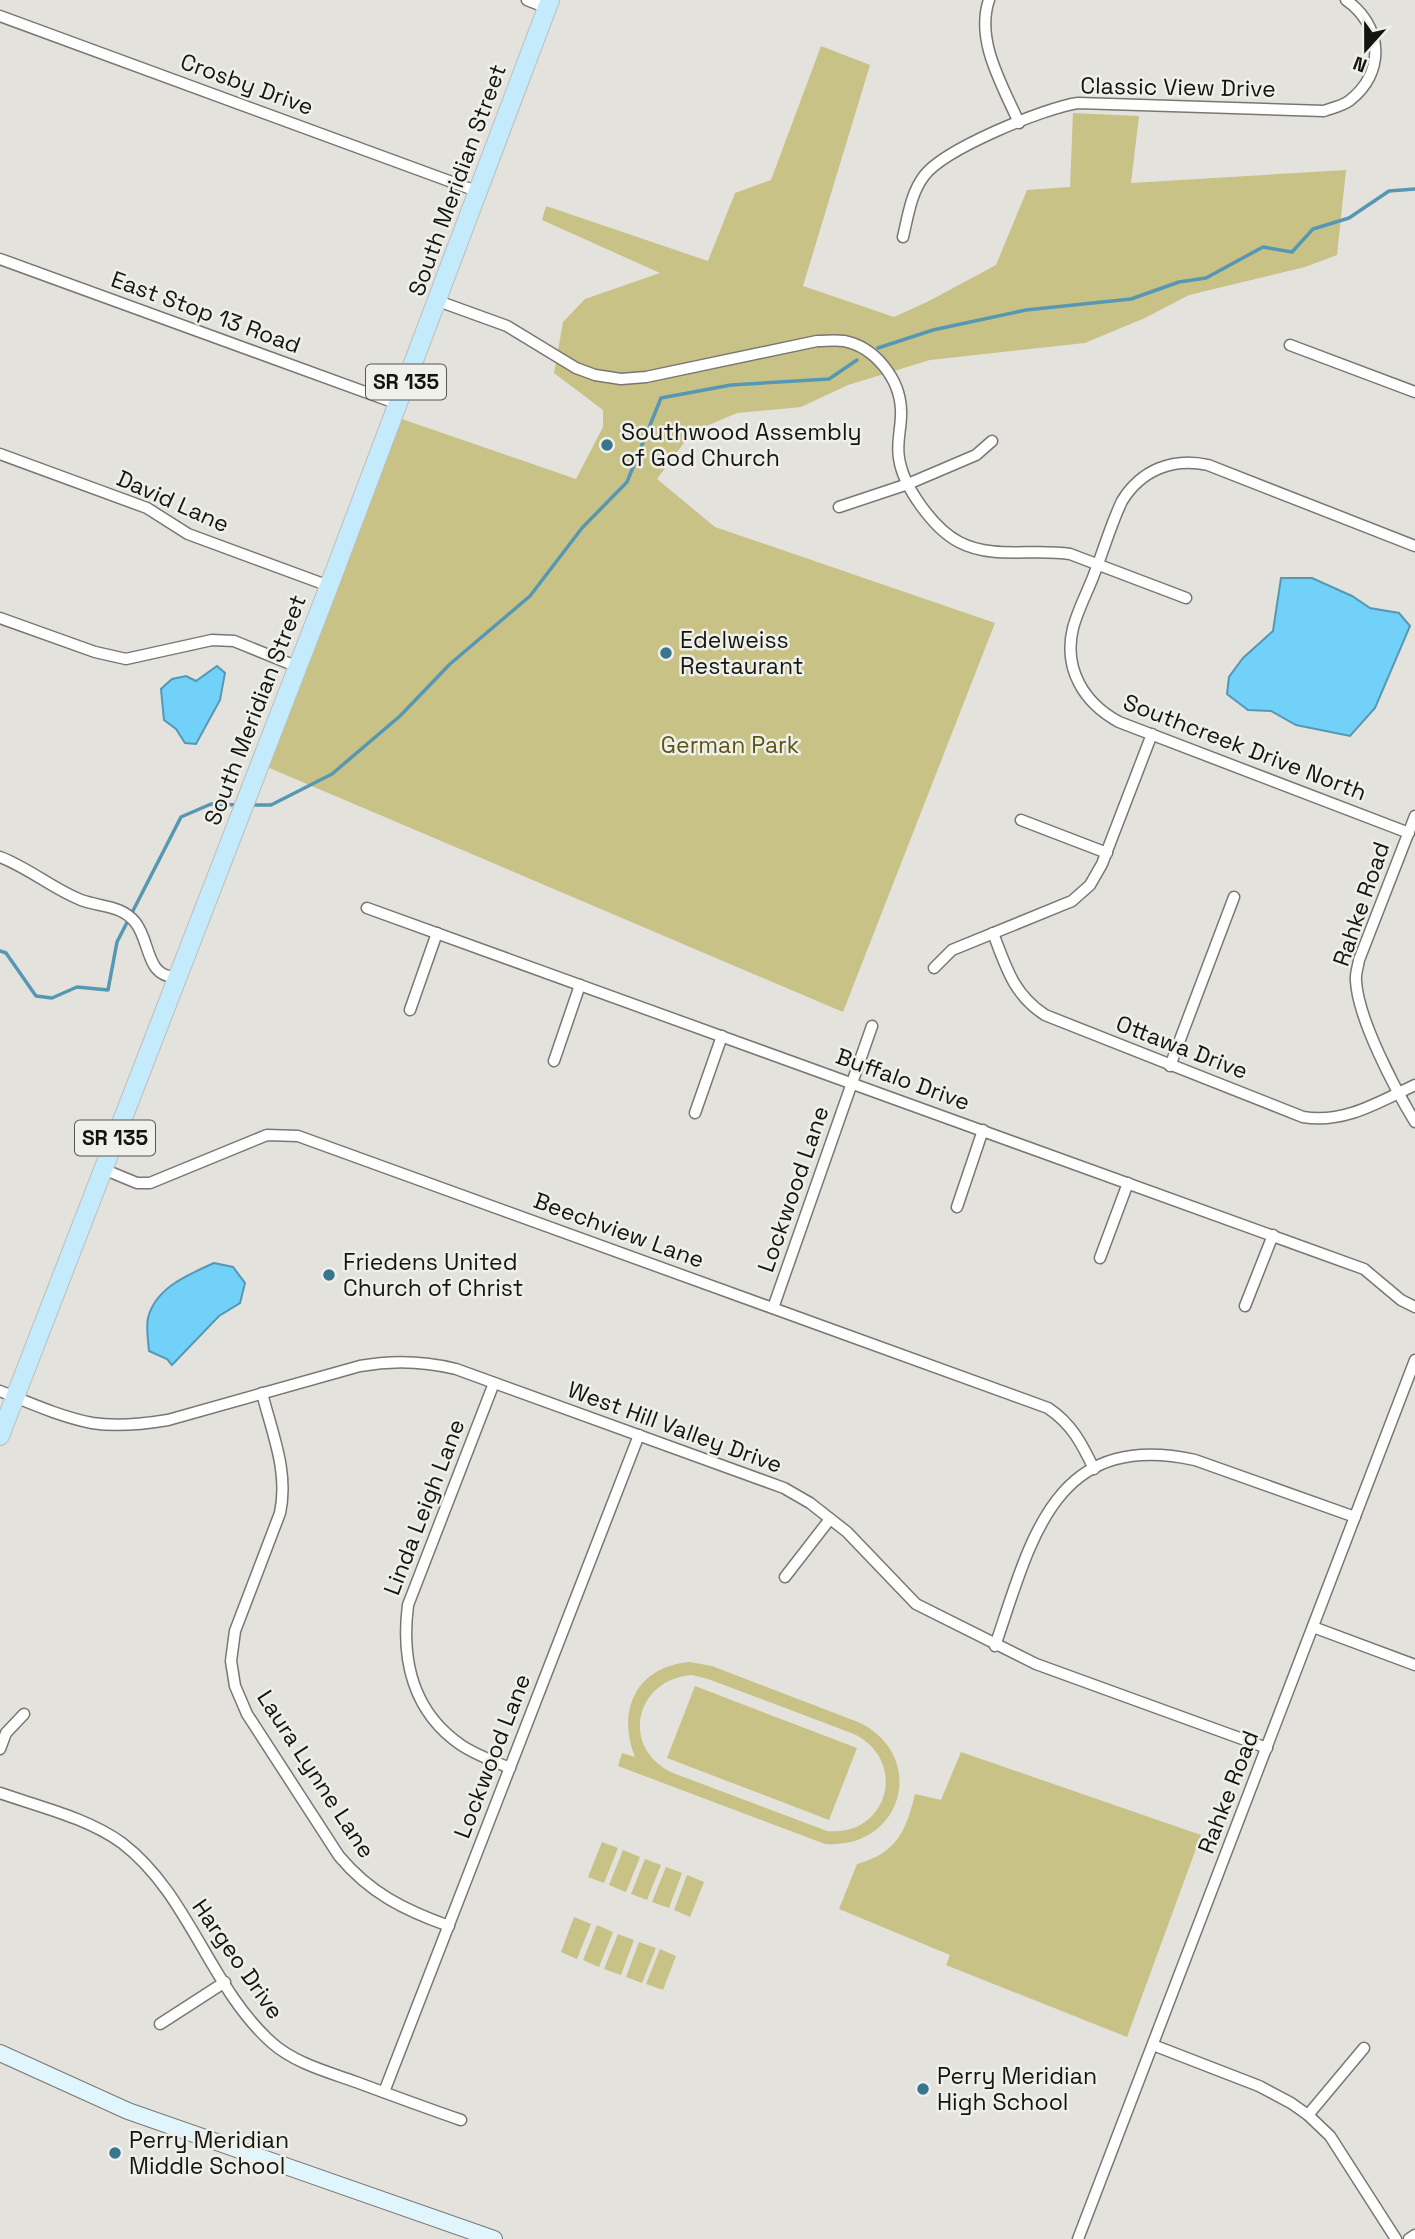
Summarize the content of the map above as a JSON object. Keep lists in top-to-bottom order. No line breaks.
{"streets":{"main road":["South Meridian Street","SR 135"],"street":["Crosby Drive","Classic View Drive","East Stop 13 Road","David Lane","Southcreek Drive North","Rahke Road","Ottawa Drive","Buffalo Drive","Lockwood Lane","Beechview Lane","West Hill Valley Drive","Linda Leigh Lane","Laura Lynne Lane","Hargeo Drive"]},"crossings":[["Crosby Drive","South Meridian Street"],["South Meridian Street","East Stop 13 Road"],["South Meridian Street","David Lane"],["South Meridian Street","Beechview Lane"],["South Meridian Street","West Hill Valley Drive"],["Southcreek Drive North","Rahke Road"],["Rahke Road","Ottawa Drive"],["Rahke Road","West Hill Valley Drive"],["Buffalo Drive","Lockwood Lane"],["Lockwood Lane","Beechview Lane"],["Lockwood Lane","West Hill Valley Drive"],["Lockwood Lane","Linda Leigh Lane"],["Lockwood Lane","Laura Lynne Lane"],["Lockwood Lane","Hargeo Drive"],["West Hill Valley Drive","Linda Leigh Lane"],["West Hill Valley Drive","Laura Lynne Lane"]],"parks":["German Park"],"places":["Southwood Assembly of God Church","Edelweiss Restaurant","Friedens United Church of Christ","Perry Meridian High School","Perry Meridian Middle School"],"north":"bottom"}
